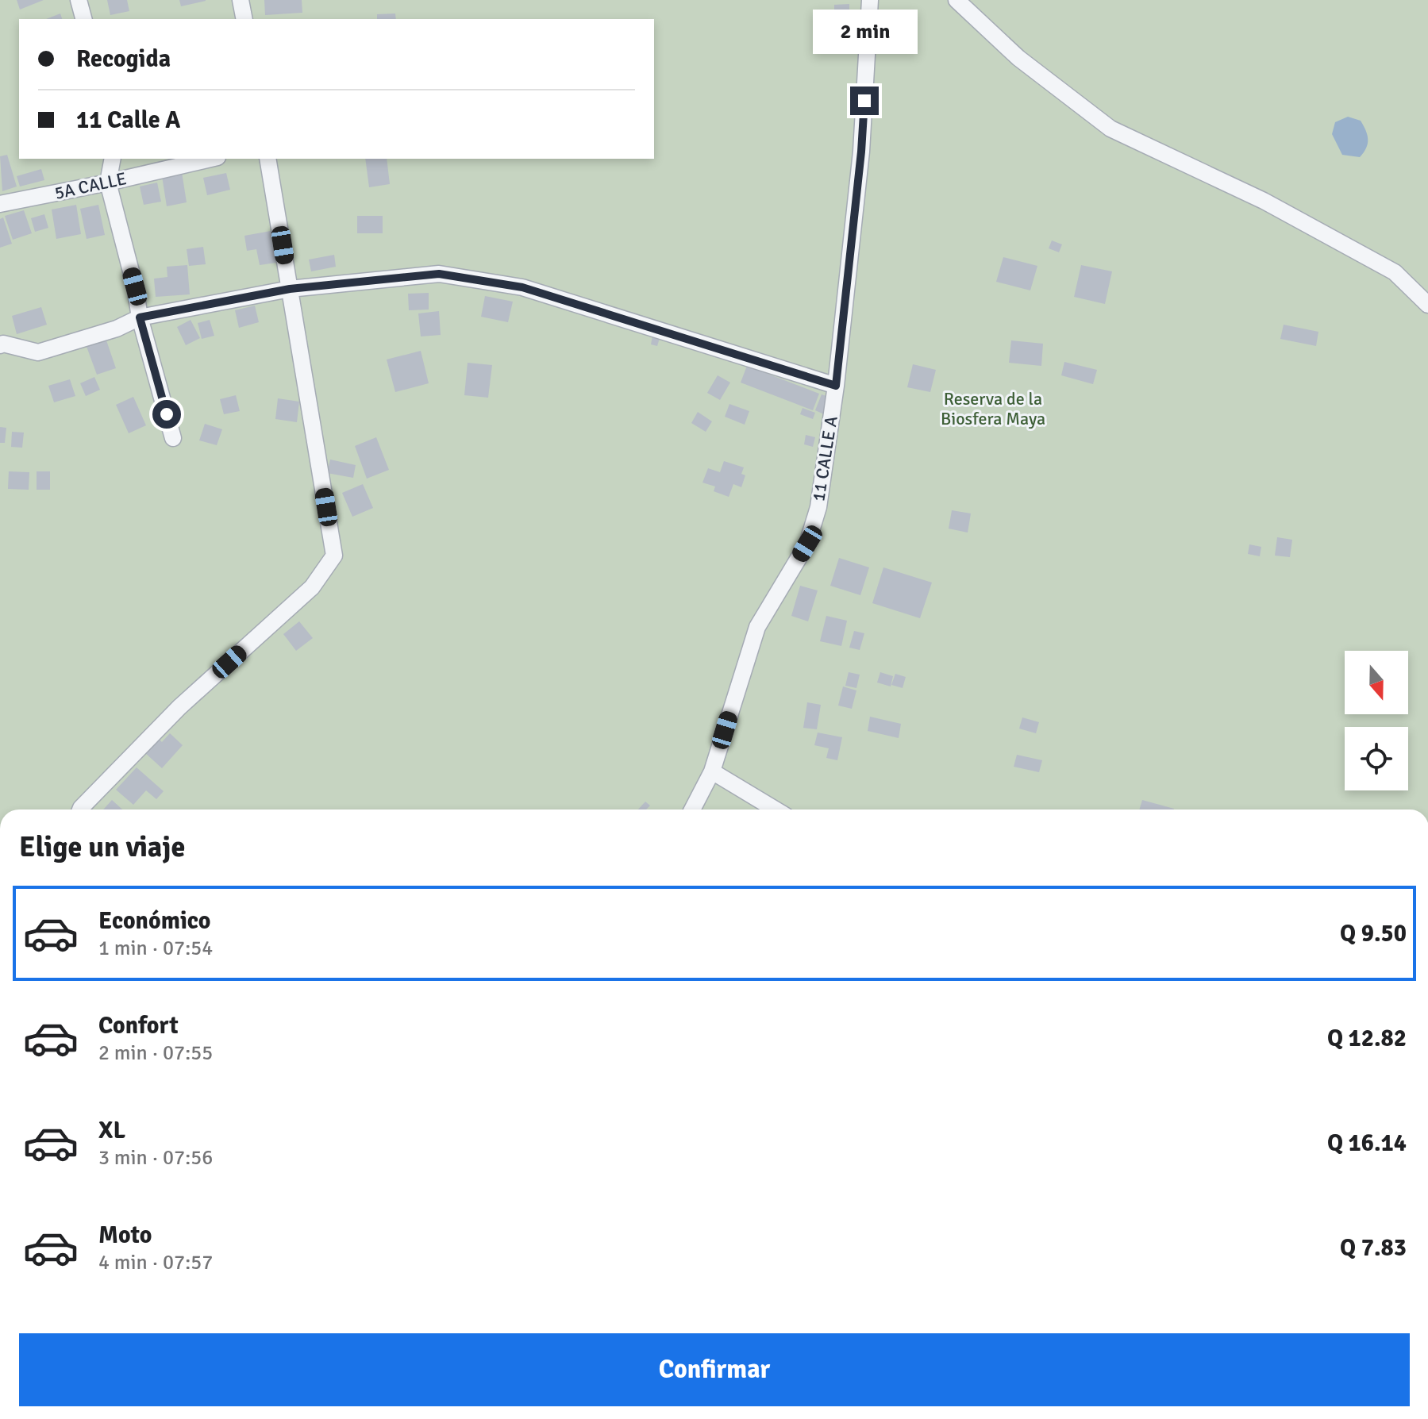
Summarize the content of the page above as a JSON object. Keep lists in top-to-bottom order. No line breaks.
{"streets":{"street":["5A CALLE","11 CALLE A"]},"parks":["Reserva de la Biosfera Maya"],"north":"bottom","page":{"bubble":"2 min","banner":["Recogida","11 Calle A"],"heading":"Elige un viaje","list":[{"name":"Económico","note":"1 min · 07:54","value":"Q 9.50"},{"name":"Confort","note":"2 min · 07:55","value":"Q 12.82"},{"name":"XL","note":"3 min · 07:56","value":"Q 16.14"},{"name":"Moto","note":"4 min · 07:57","value":"Q 7.83"}],"buttons":"Confirmar"}}
